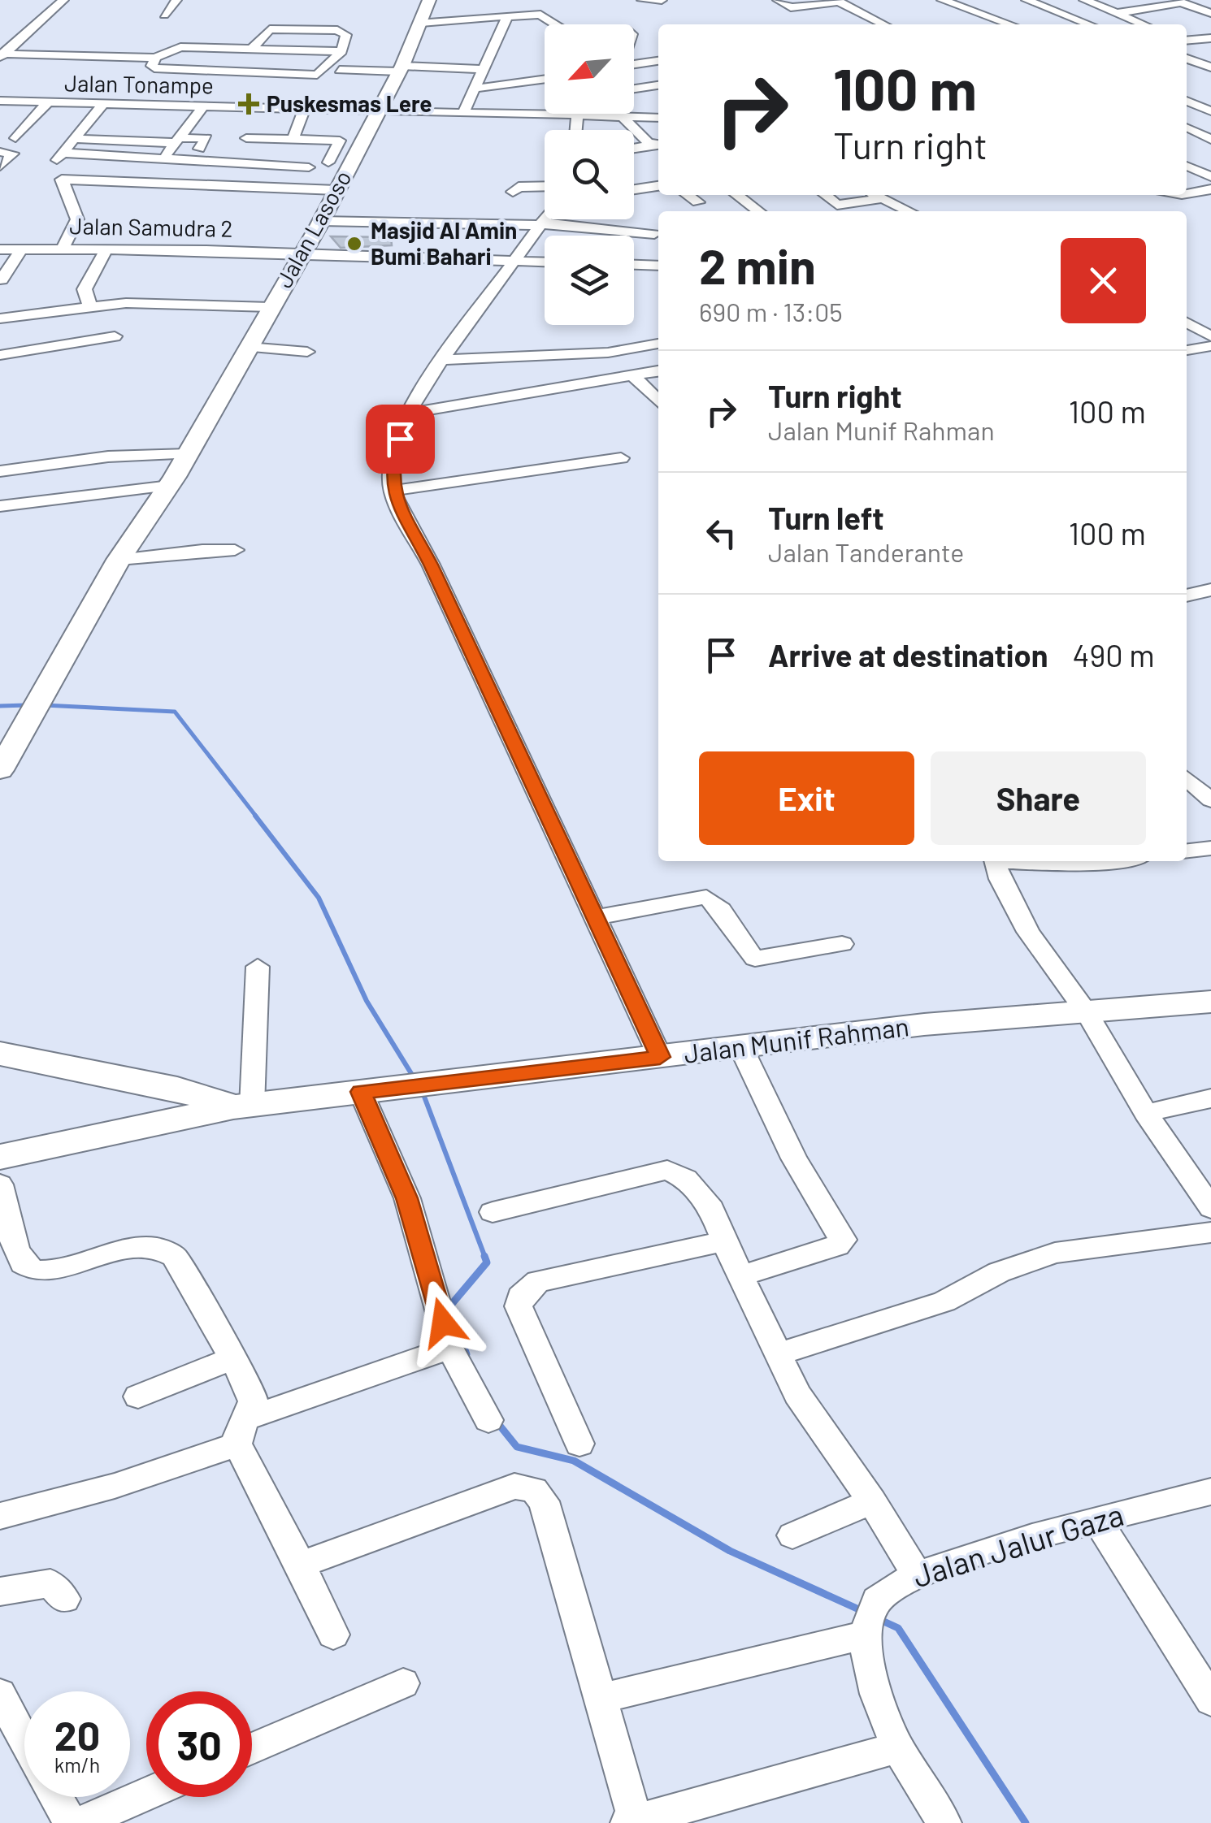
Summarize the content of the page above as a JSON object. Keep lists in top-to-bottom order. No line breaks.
{"streets":{"street":["Jalan Tonampe","Jalan Samudra 2","Jalan Lasoso","Jalan Munif Rahman","Jalan Jalur Gaza"]},"crossings":[["Jalan Samudra 2","Jalan Lasoso"]],"places":{"health":["Puskesmas Lere"],"other":["Masjid Al Amin Bumi Bahari"]},"north":"bottom left","page":{"turn":["100 m","Turn right"],"heading":["2 min","690 m · 13:05"],"list":[{"name":"Turn right","note":"Jalan Munif Rahman","value":"100 m"},{"name":"Turn left","note":"Jalan Tanderante","value":"100 m"},{"name":"Arrive at destination","value":"490 m"}],"buttons":["Exit","Share"],"speed":"20 km/h","limit":"30"}}
